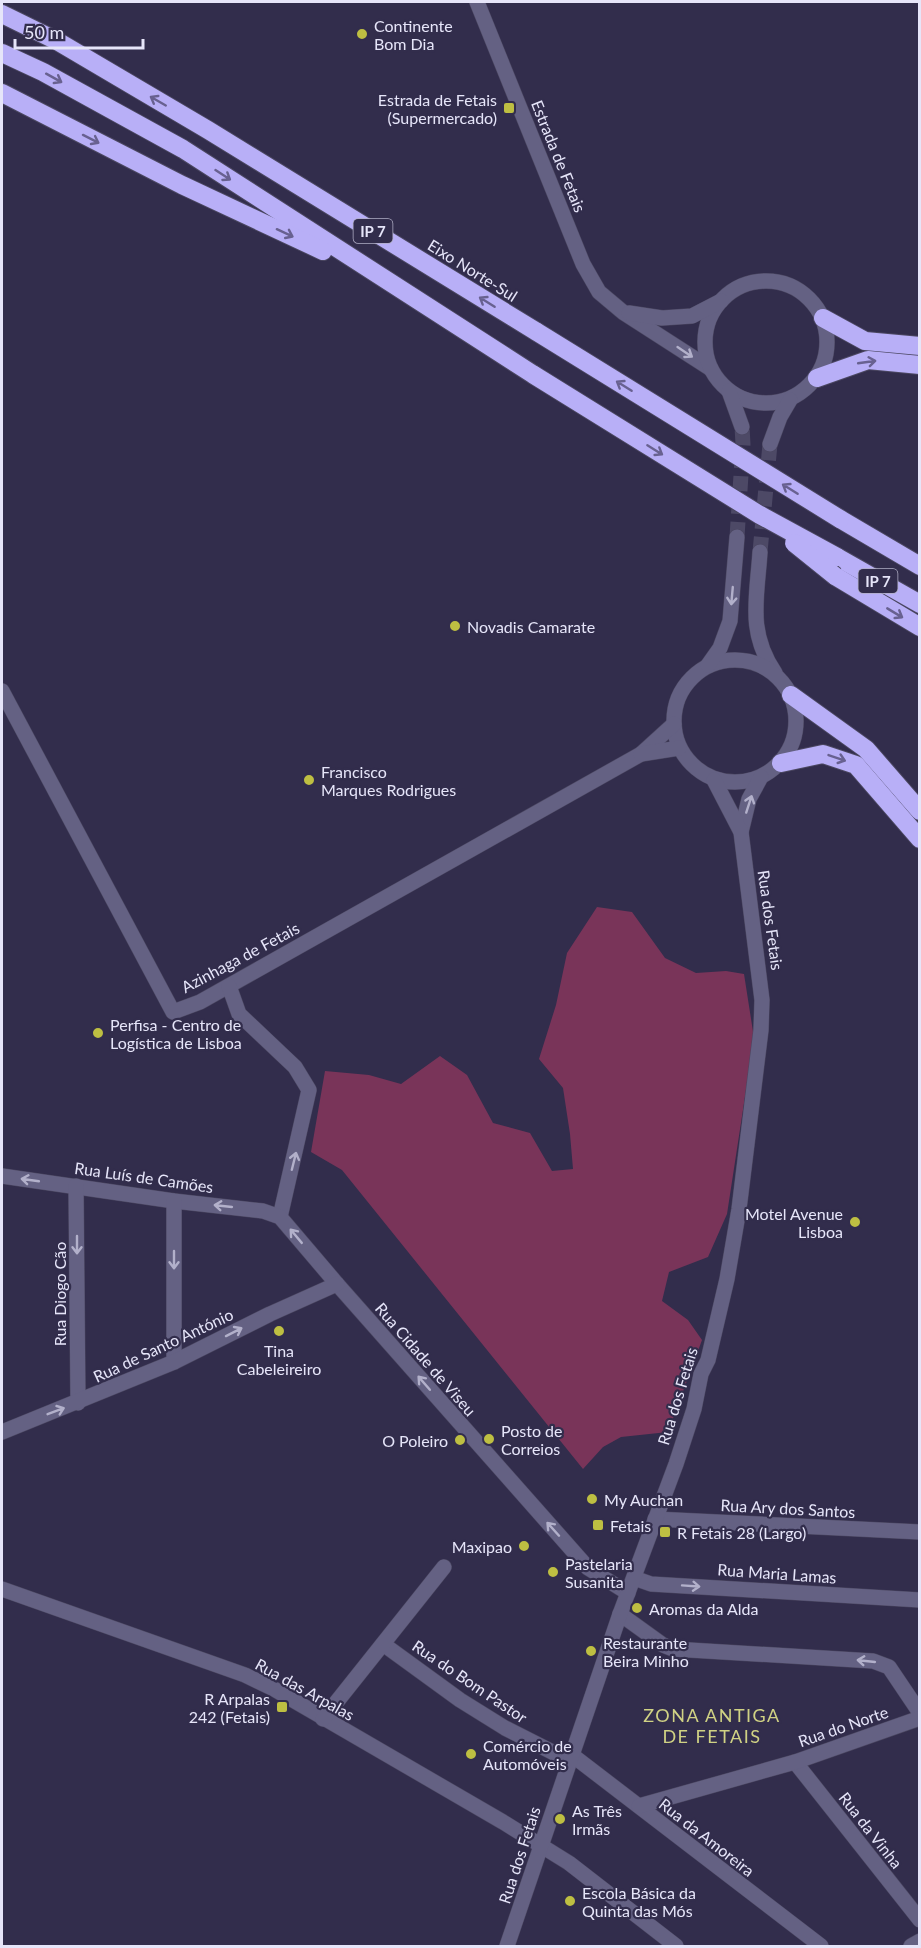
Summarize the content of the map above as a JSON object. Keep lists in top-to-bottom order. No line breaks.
{"streets":{"highway":["IP 7","Eixo Norte-Sul"],"street":["Estrada de Fetais","Rua dos Fetais","Azinhaga de Fetais","Rua Luís de Camões","Rua Diogo Cão","Rua de Santo António","Rua Cidade de Viseu","Rua Ary dos Santos","Rua Maria Lamas","Rua do Bom Pastor","Rua das Arpalas","Rua do Norte","Rua da Vinha","Rua da Amoreira"]},"crossings":[["Rua dos Fetais","Rua Cidade de Viseu"],["Rua dos Fetais","Rua Ary dos Santos"],["Rua dos Fetais","Rua Maria Lamas"],["Rua dos Fetais","Rua do Bom Pastor"],["Rua dos Fetais","Rua das Arpalas"],["Rua dos Fetais","Rua da Amoreira"],["Rua Luís de Camões","Rua Diogo Cão"],["Rua Luís de Camões","Rua Cidade de Viseu"],["Rua Diogo Cão","Rua de Santo António"],["Rua de Santo António","Rua Cidade de Viseu"],["Rua do Bom Pastor","Rua da Amoreira"],["Rua do Norte","Rua da Vinha"],["Rua do Norte","Rua da Amoreira"]],"one_way":["Rua Luís de Camões","Rua de Santo António","Rua Cidade de Viseu"],"districts":["ZONA ANTIGA DE FETAIS"],"places":{"other":["Continente Bom Dia","Novadis Camarate","Francisco Marques Rodrigues","Perfisa - Centro de Logística de Lisboa","Motel Avenue Lisboa","Tina Cabeleireiro","Posto de Correios","O Poleiro","My Auchan","Maxipao","Pastelaria Susanita","Aromas da Alda","Restaurante Beira Minho","Comércio de Automóveis","As Três Irmãs","Escola Básica da Quinta das Mós"],"transit":["Estrada de Fetais (Supermercado)","Fetais","R Fetais 28 (Largo)","R Arpalas 242 (Fetais)"]},"scale_bar":"50 m"}
